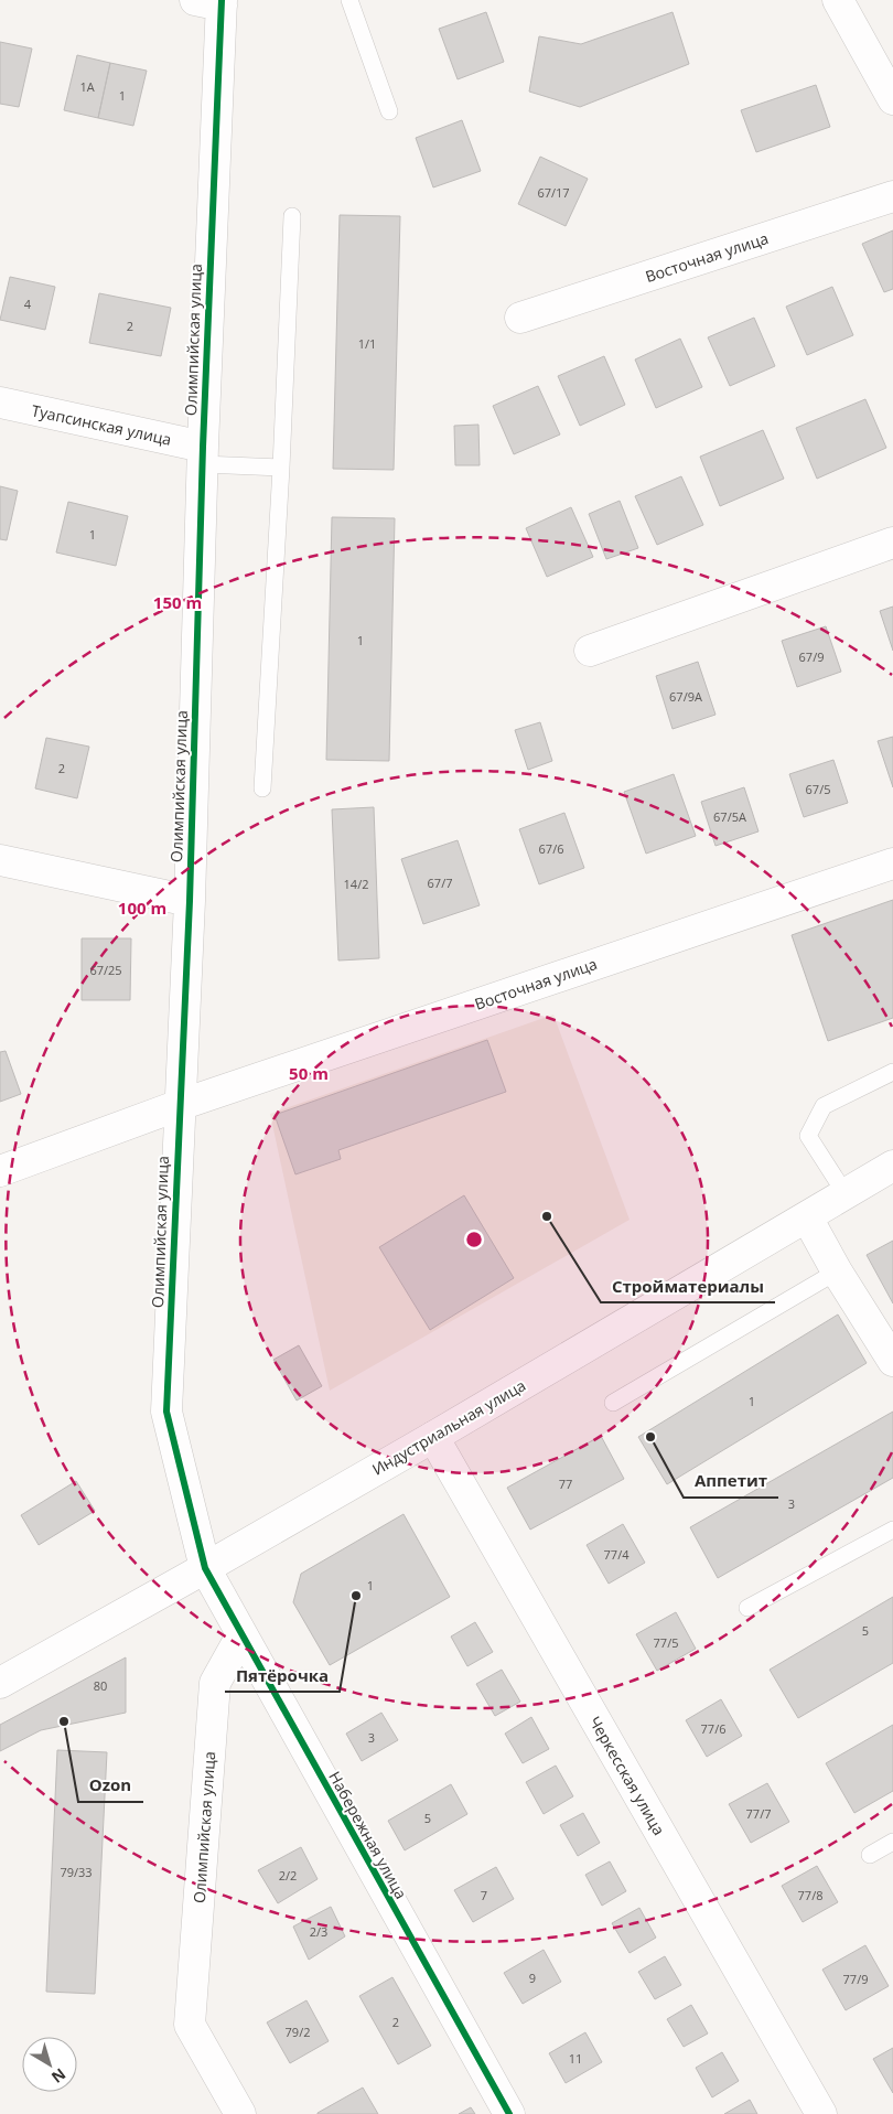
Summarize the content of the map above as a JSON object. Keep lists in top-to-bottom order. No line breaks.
{"streets":{"street":["Восточная улица","Олимпийская улица","Туапсинская улица","Индустриальная улица","Черкесская улица","Набережная улица"]},"crossings":[["Восточная улица","Олимпийская улица"],["Олимпийская улица","Туапсинская улица"],["Олимпийская улица","Индустриальная улица"],["Олимпийская улица","Набережная улица"],["Индустриальная улица","Черкесская улица"],["Индустриальная улица","Набережная улица"]],"places":["Стройматериалы","Аппетит","Пятёрочка","Ozon"],"house_numbers":["1А","1","67/17","4","2","1/1","1","1","67/9","67/9А","2","67/5","67/5А","67/6","67/7","14/2","67/25","1","77","3","77/4","1","5","77/5","80","77/6","3","77/7","5","79/33","2/2","7","77/8","2/3","9","77/9","2","79/2","11"],"north":"bottom right","rings":["150 m","100 m","50 m"]}
